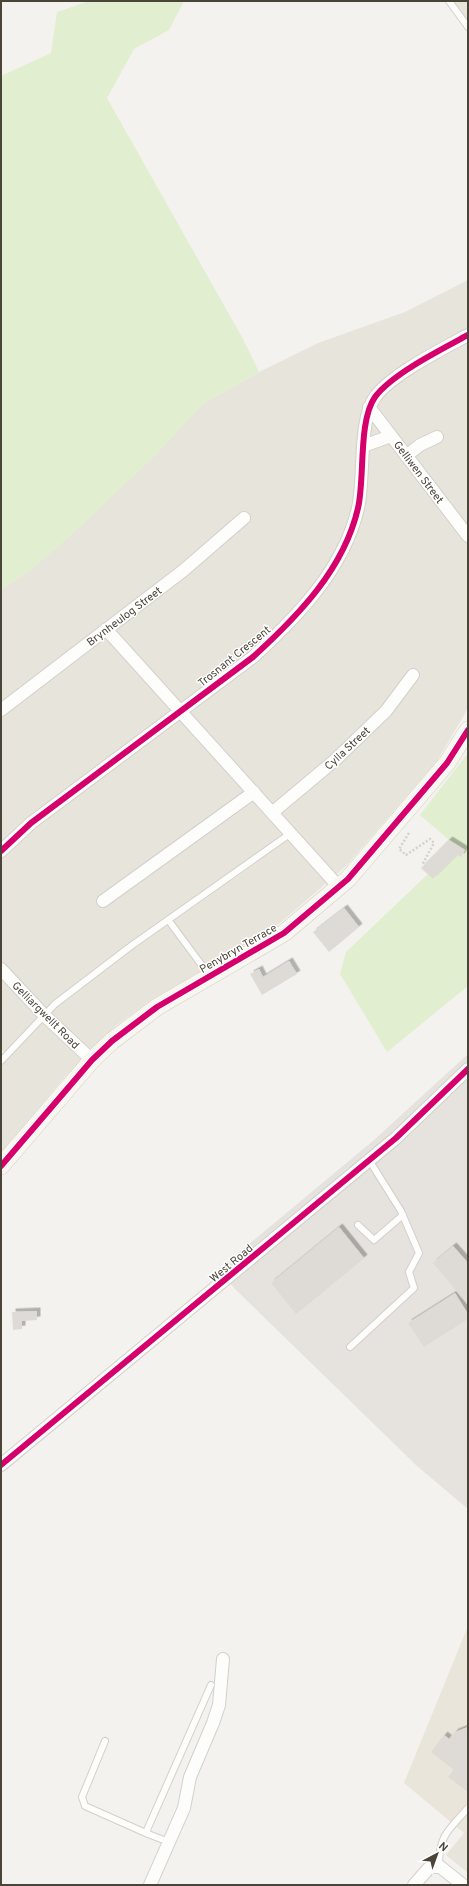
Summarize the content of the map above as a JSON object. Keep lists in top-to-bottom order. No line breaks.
{"streets":{"street":["Gelliwen Street","Brynheulog Street","Trosnant Crescent","Cylla Street","Penybryn Terrace","Gelliargwellt Road","West Road"]},"crossings":[["Gelliwen Street","Trosnant Crescent"],["Penybryn Terrace","Gelliargwellt Road"]],"north":"top right"}
